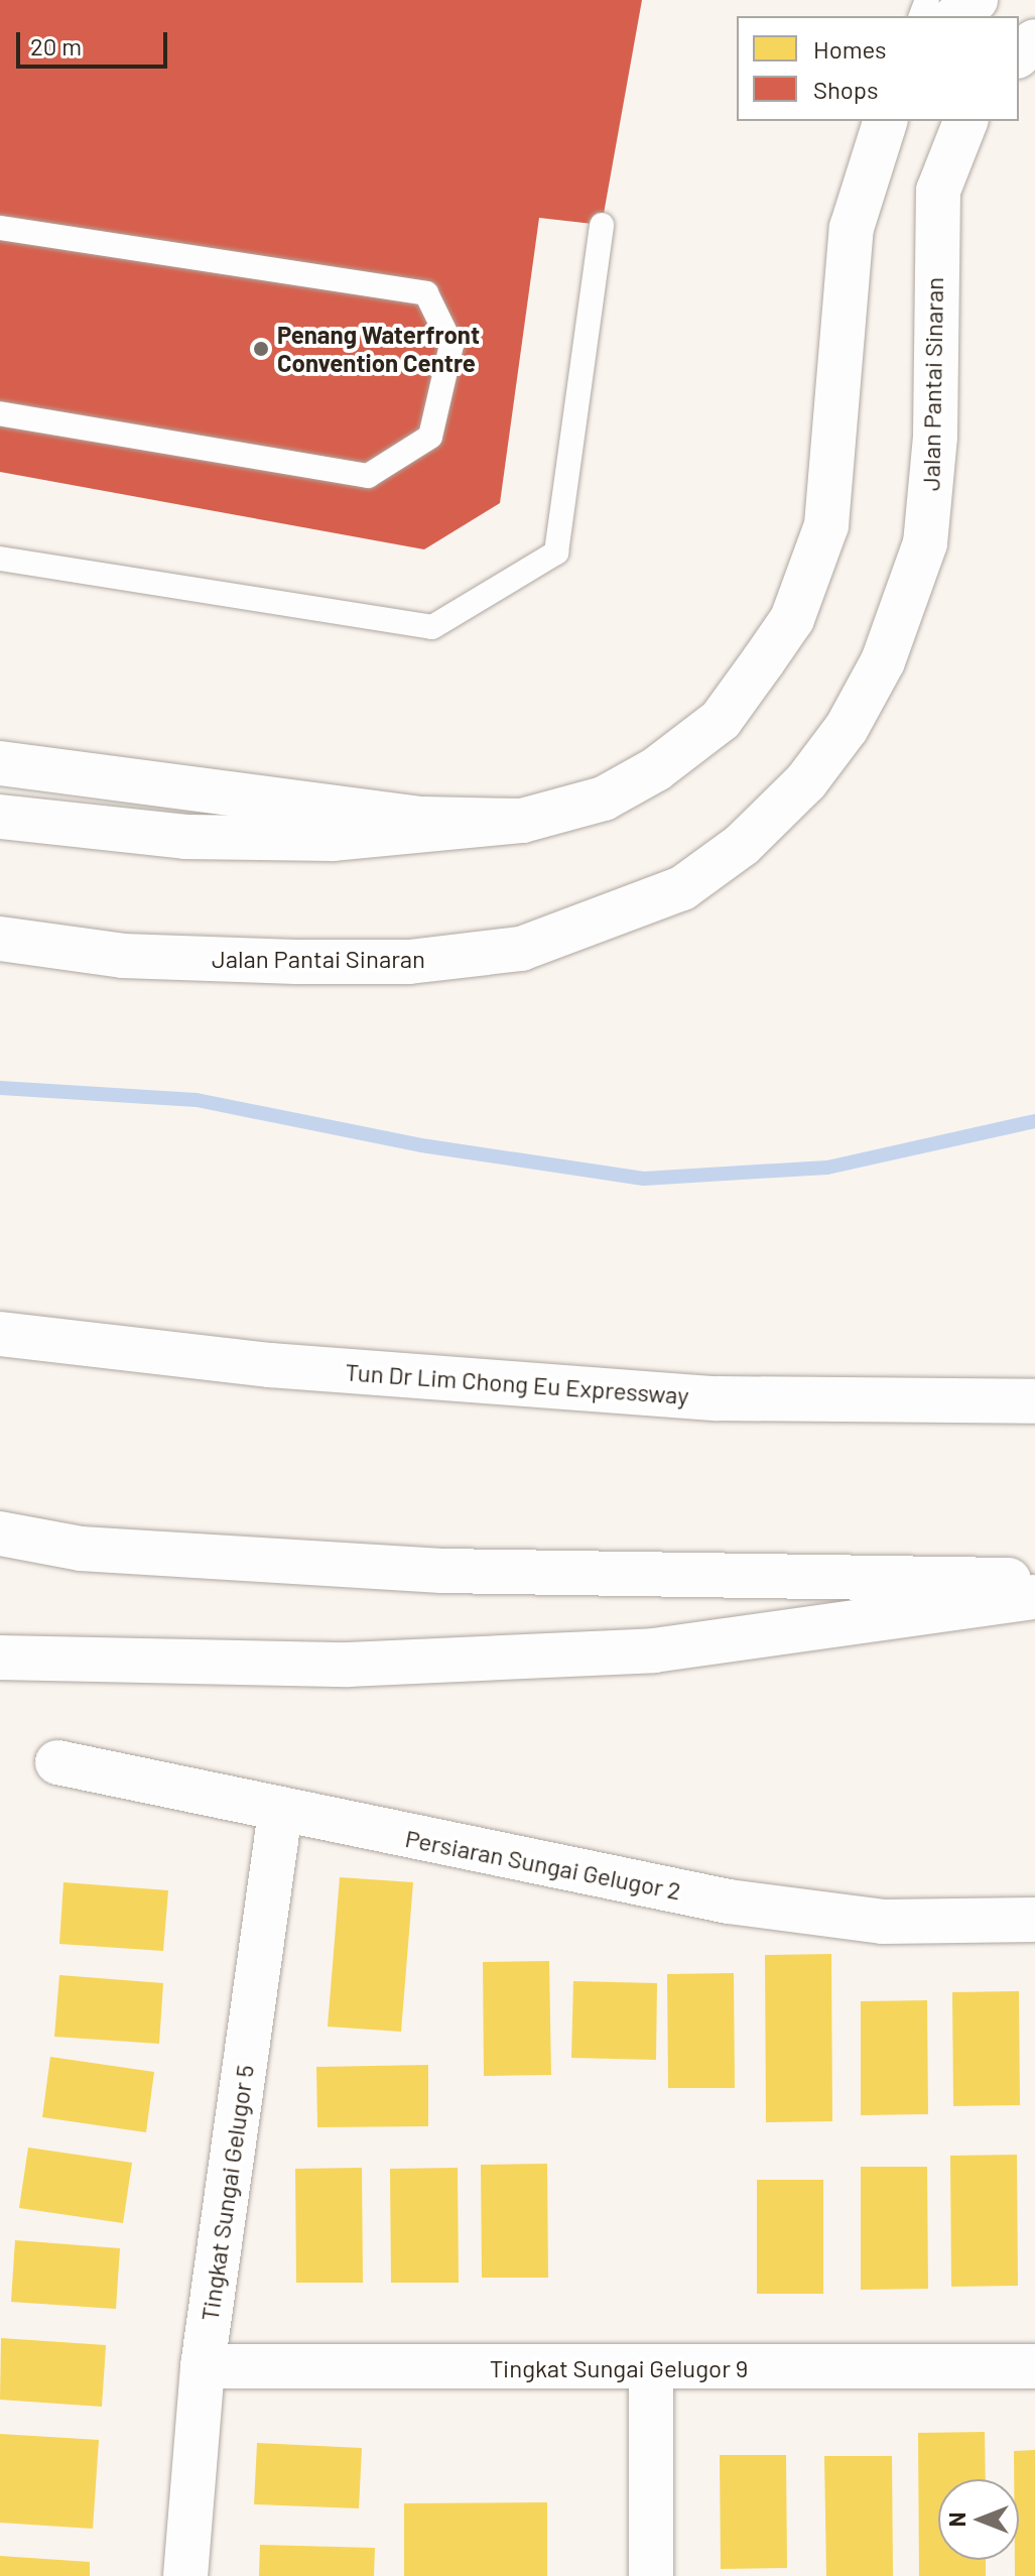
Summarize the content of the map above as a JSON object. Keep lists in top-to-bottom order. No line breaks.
{"streets":{"main road":["Jalan Pantai Sinaran","Tun Dr Lim Chong Eu Expressway","Persiaran Sungai Gelugor 2","Tingkat Sungai Gelugor 5","Tingkat Sungai Gelugor 9"]},"crossings":[["Persiaran Sungai Gelugor 2","Tingkat Sungai Gelugor 5"],["Tingkat Sungai Gelugor 5","Tingkat Sungai Gelugor 9"]],"places":["Penang Waterfront Convention Centre"],"legend":["Homes","Shops"],"scale_bar":"20 m","north":"left"}
